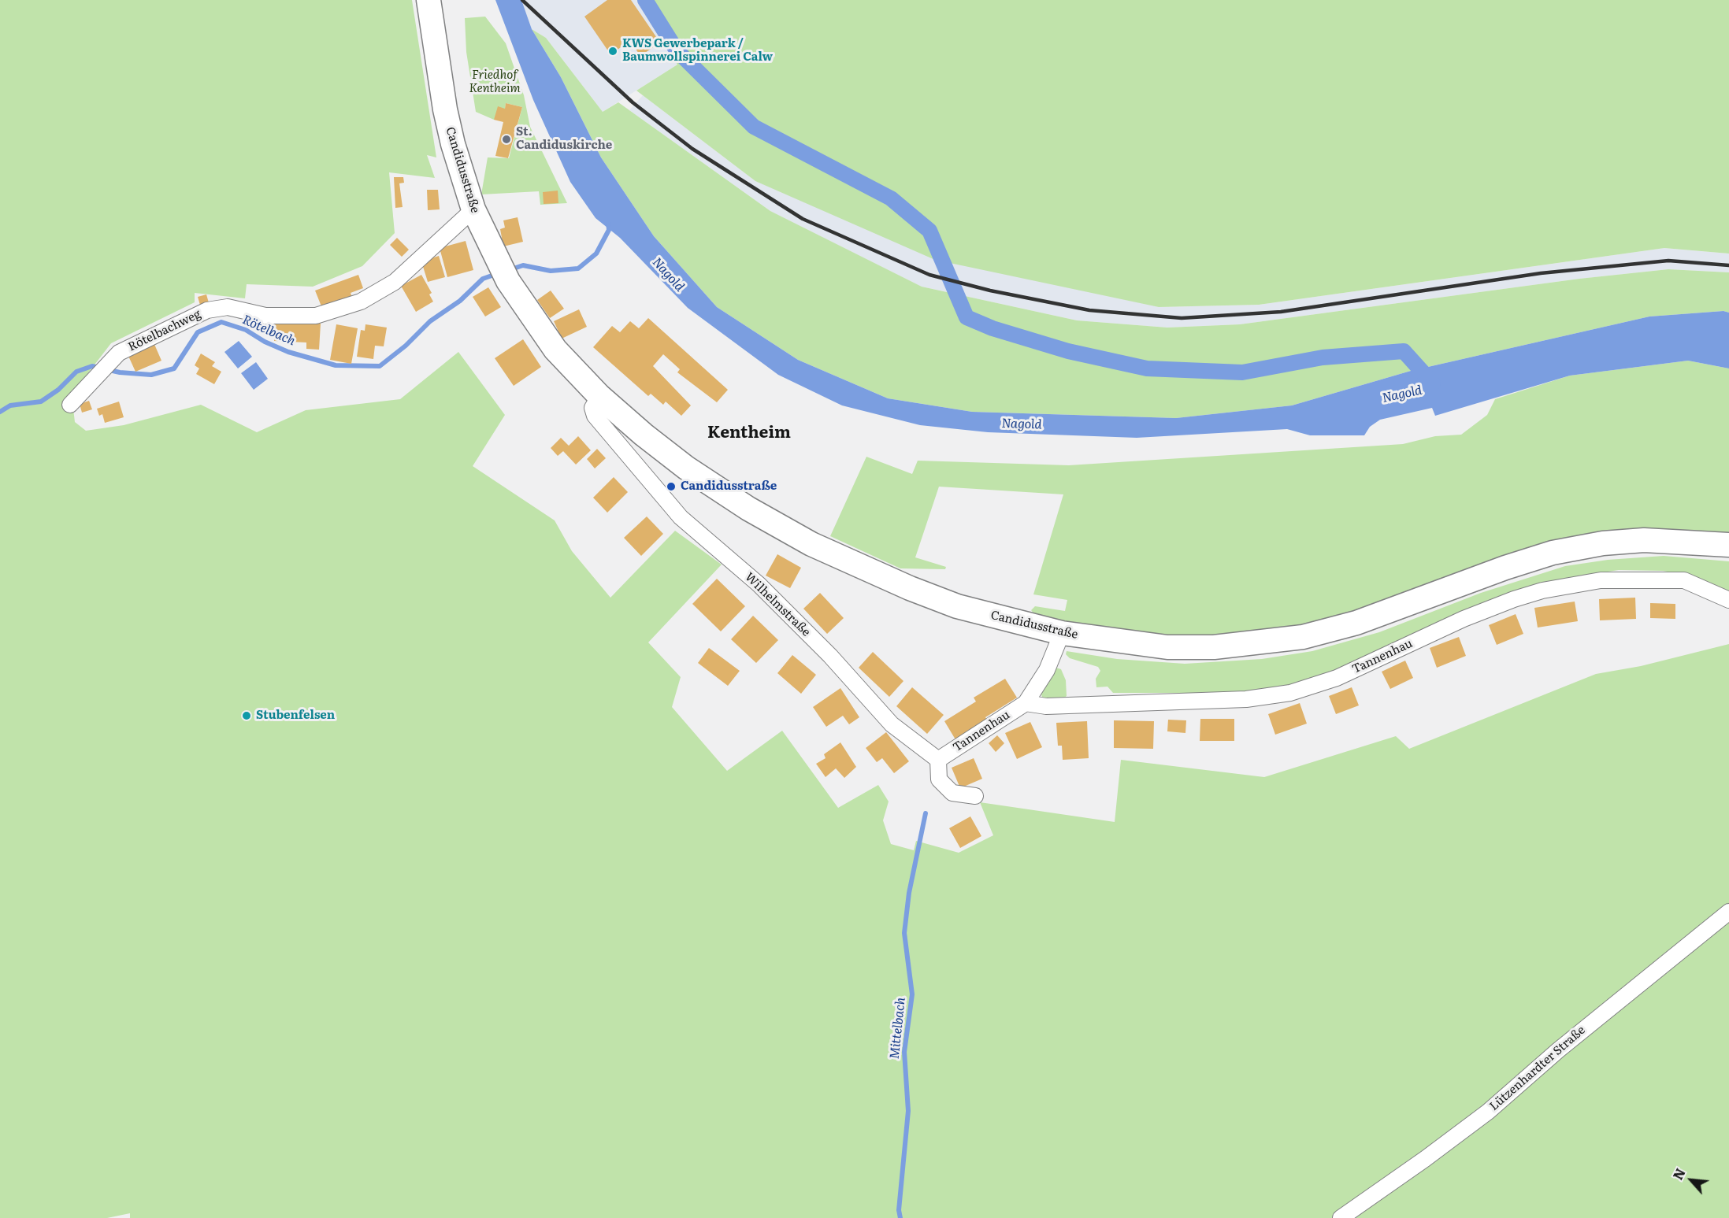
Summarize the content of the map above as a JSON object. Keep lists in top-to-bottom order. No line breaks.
{"streets":{"main road":["Candidusstraße"],"street":["Rötelbachweg","Wilhelmstraße","Tannenhau","Lützenhardter Straße"]},"crossings":[["Candidusstraße","Rötelbachweg"],["Candidusstraße","Wilhelmstraße"],["Candidusstraße","Tannenhau"],["Wilhelmstraße","Tannenhau"]],"districts":["Kentheim"],"water":["Nagold","Rötelbach","Mittelbach"],"parks":["Friedhof Kentheim"],"places":["KWS Gewerbepark / Baumwollspinnerei Calw","St. Candiduskirche","Candidusstraße","Stubenfelsen"],"north":"top left"}
